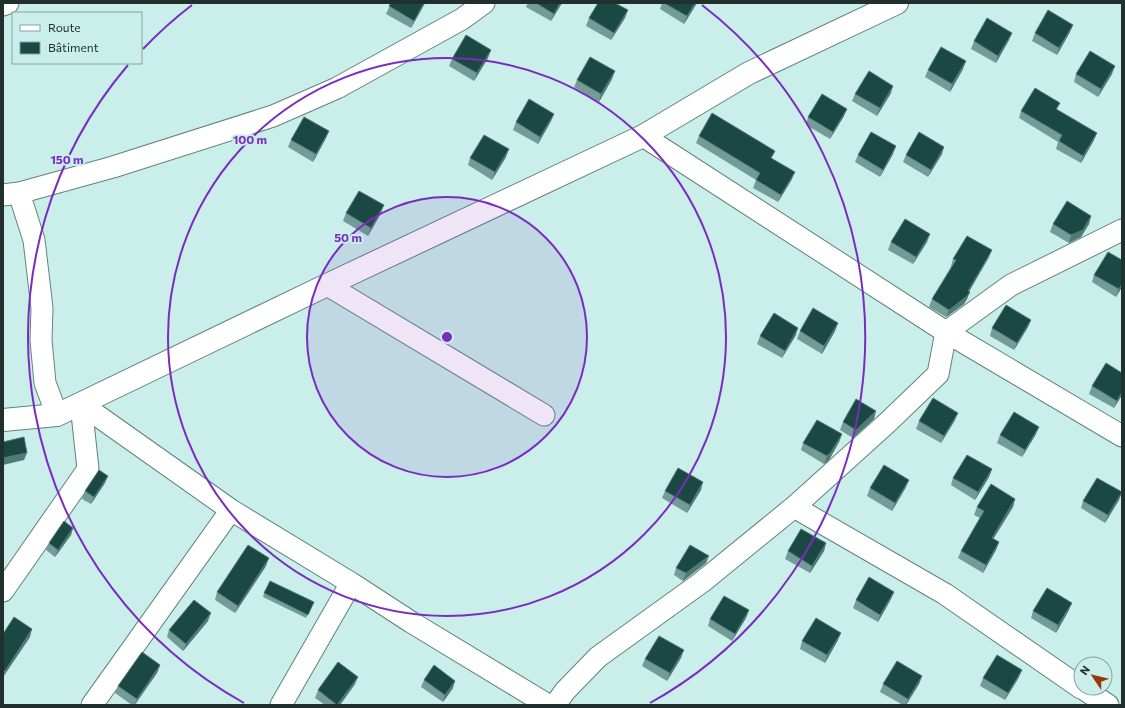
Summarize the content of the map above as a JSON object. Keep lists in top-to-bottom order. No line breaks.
{"legend":["Route","Bâtiment"],"north":"top left","rings":["100 m","150 m","50 m"]}
